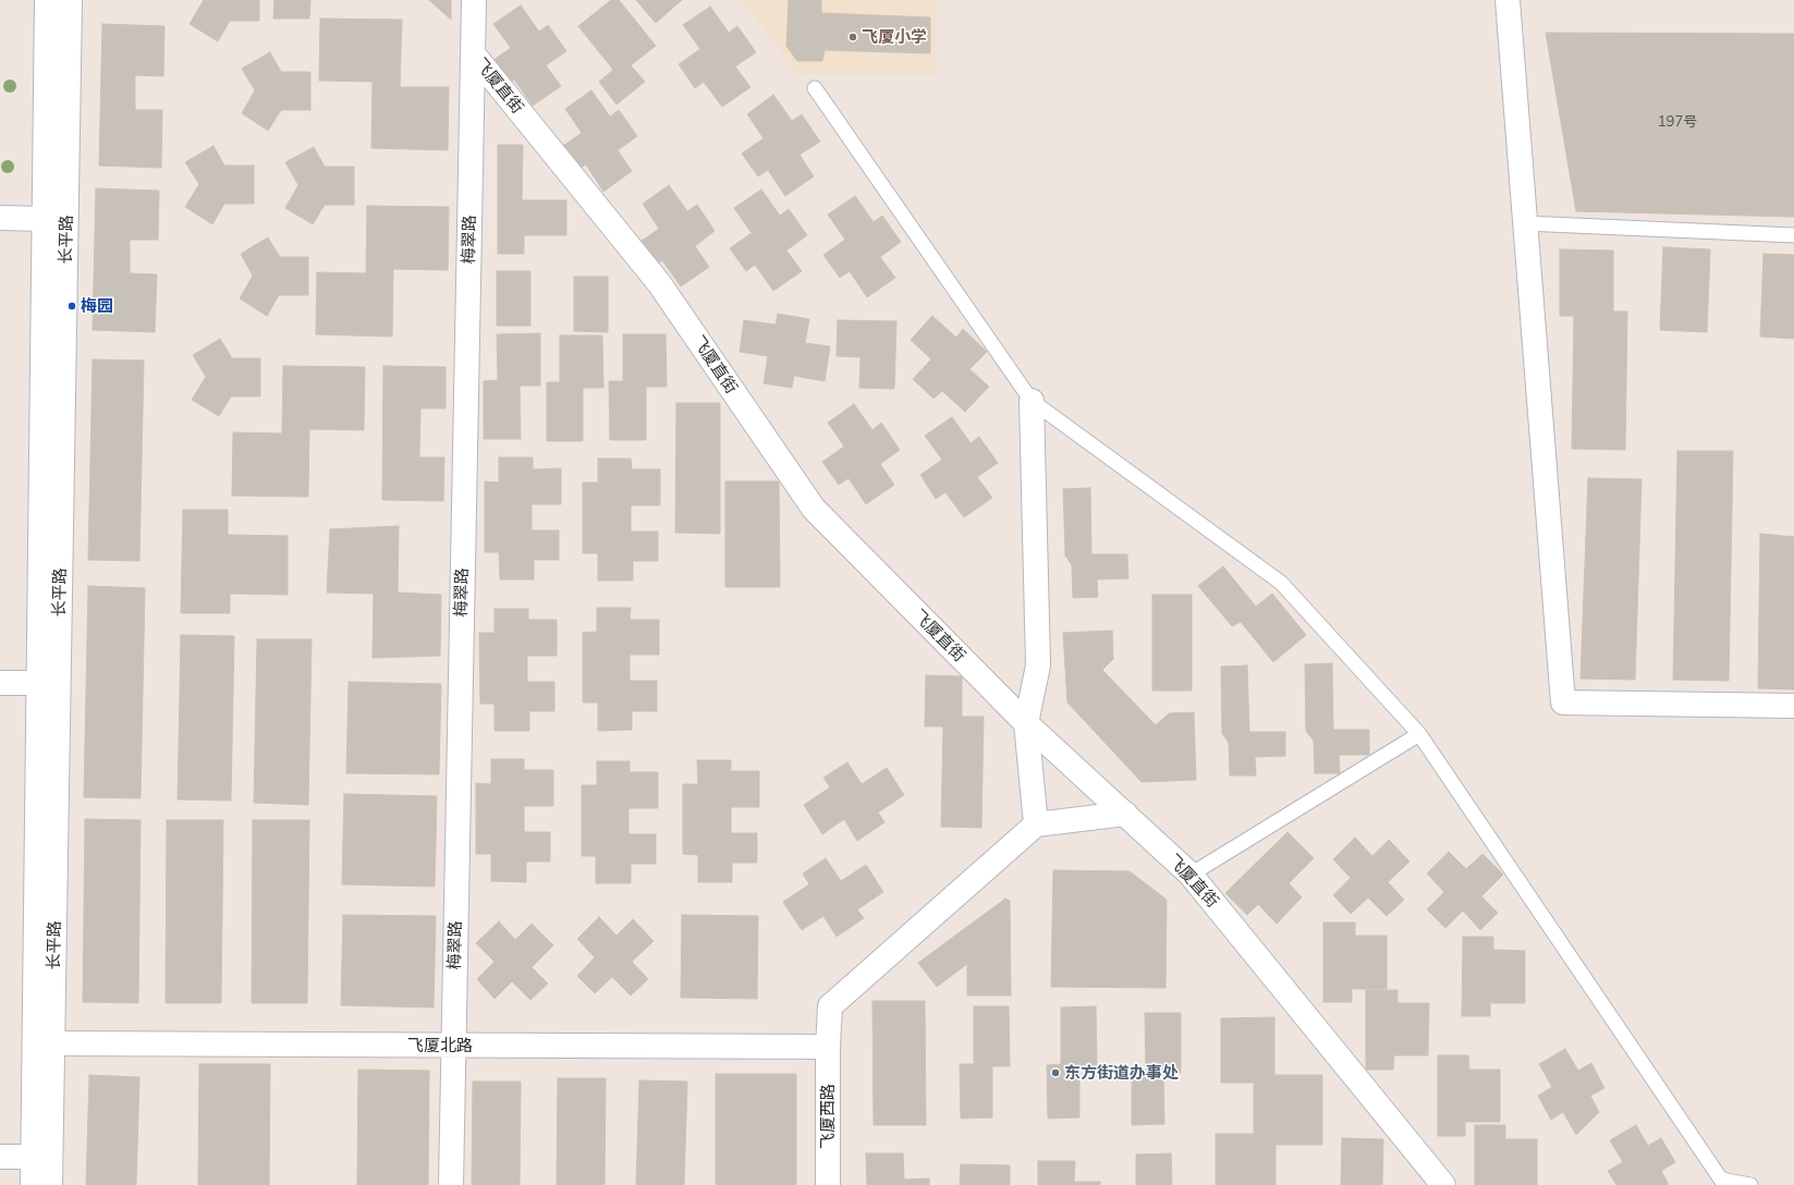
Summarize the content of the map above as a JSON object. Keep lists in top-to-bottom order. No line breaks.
{"streets":{"street":["飞厦直街","长平路","梅翠路","飞厦北路","飞厦西路"]},"crossings":[["飞厦直街","梅翠路"],["长平路","飞厦北路"],["梅翠路","飞厦北路"],["飞厦北路","飞厦西路"]],"places":["飞厦小学","梅园","东方街道办事处"],"house_numbers":["197号"]}
